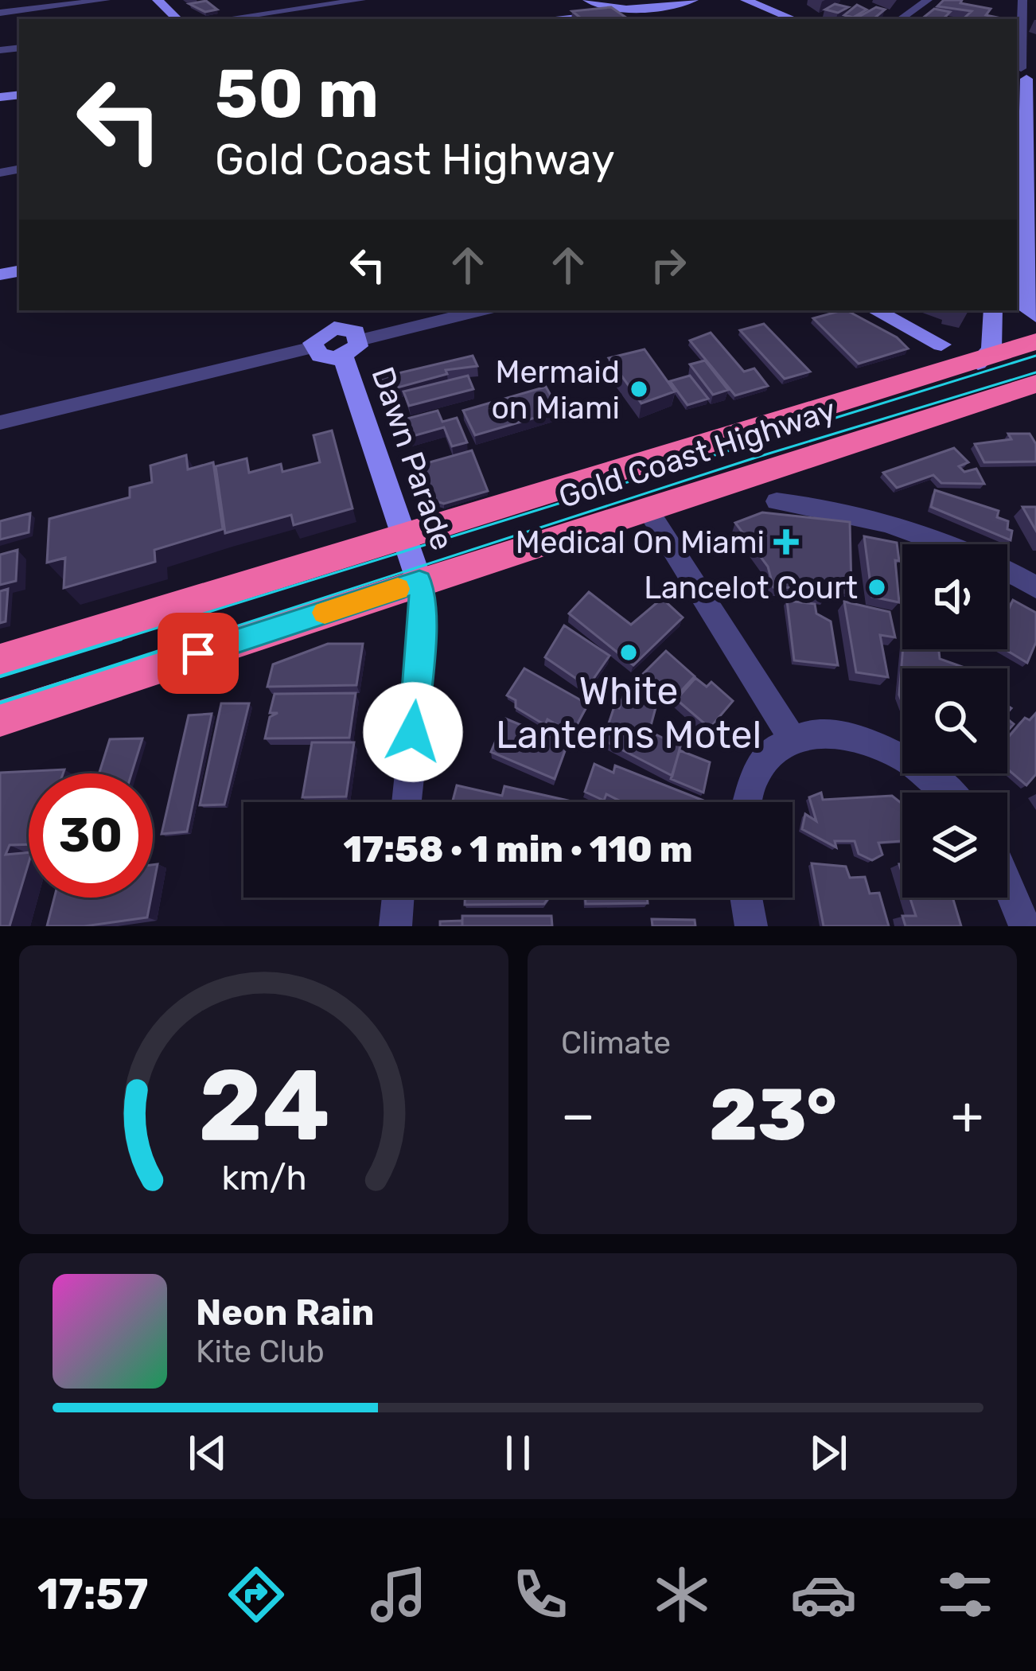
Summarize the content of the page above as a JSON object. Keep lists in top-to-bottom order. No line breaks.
{"streets":{"highway":["Gold Coast Highway"],"street":["Dawn Parade"]},"crossings":[["Gold Coast Highway","Dawn Parade"]],"places":{"other":["Mermaid on Miami","Lancelot Court","White Lanterns Motel"],"health":["Medical On Miami"]},"page":{"turn":["50 m","Gold Coast Highway"],"limit":"30","trip":"17:58 · 1 min · 110 m","tile":"Climate","heat":["−","23°","+"],"song":["Neon Rain","Kite Club"],"tabs":"17:57","gauge":["24","km/h"]}}
